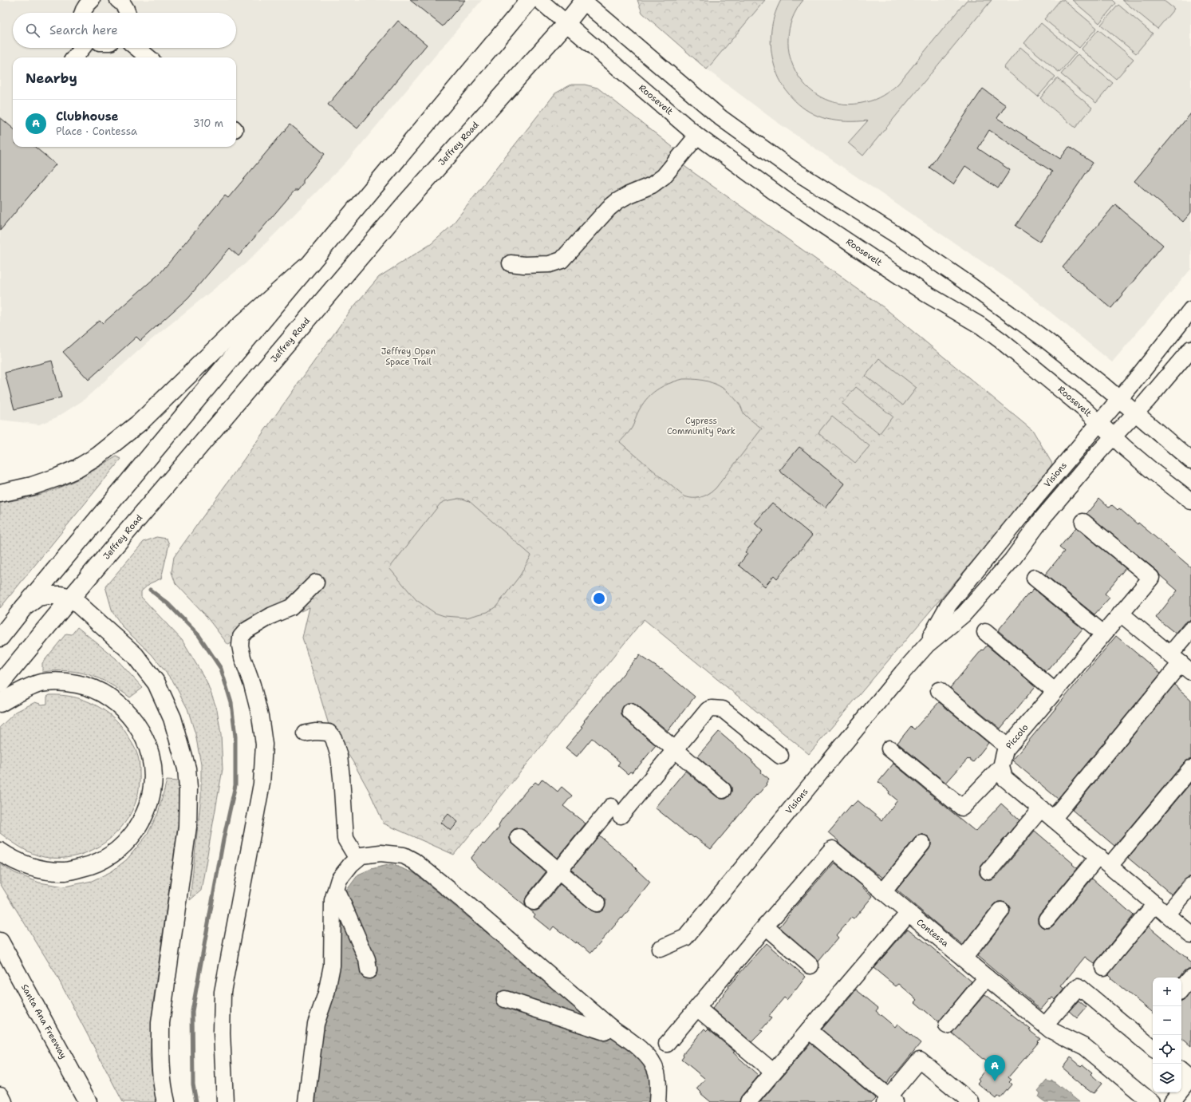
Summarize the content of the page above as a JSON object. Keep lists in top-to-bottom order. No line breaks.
{"streets":{"main road":["Jeffrey Road","Santa Ana Freeway"],"street":["Roosevelt","Visions","Piccolo","Contessa"]},"crossings":[["Roosevelt","Jeffrey Road"],["Roosevelt","Visions"]],"parks":["Jeffrey Open Space Trail","Cypress Community Park"],"page":{"search":"Search here","heading":"Nearby","list":[{"mark":"A","name":"Clubhouse","note":"Place · Contessa","value":"310 m"}],"map_buttons":["+","−"],"pins":"A"}}
